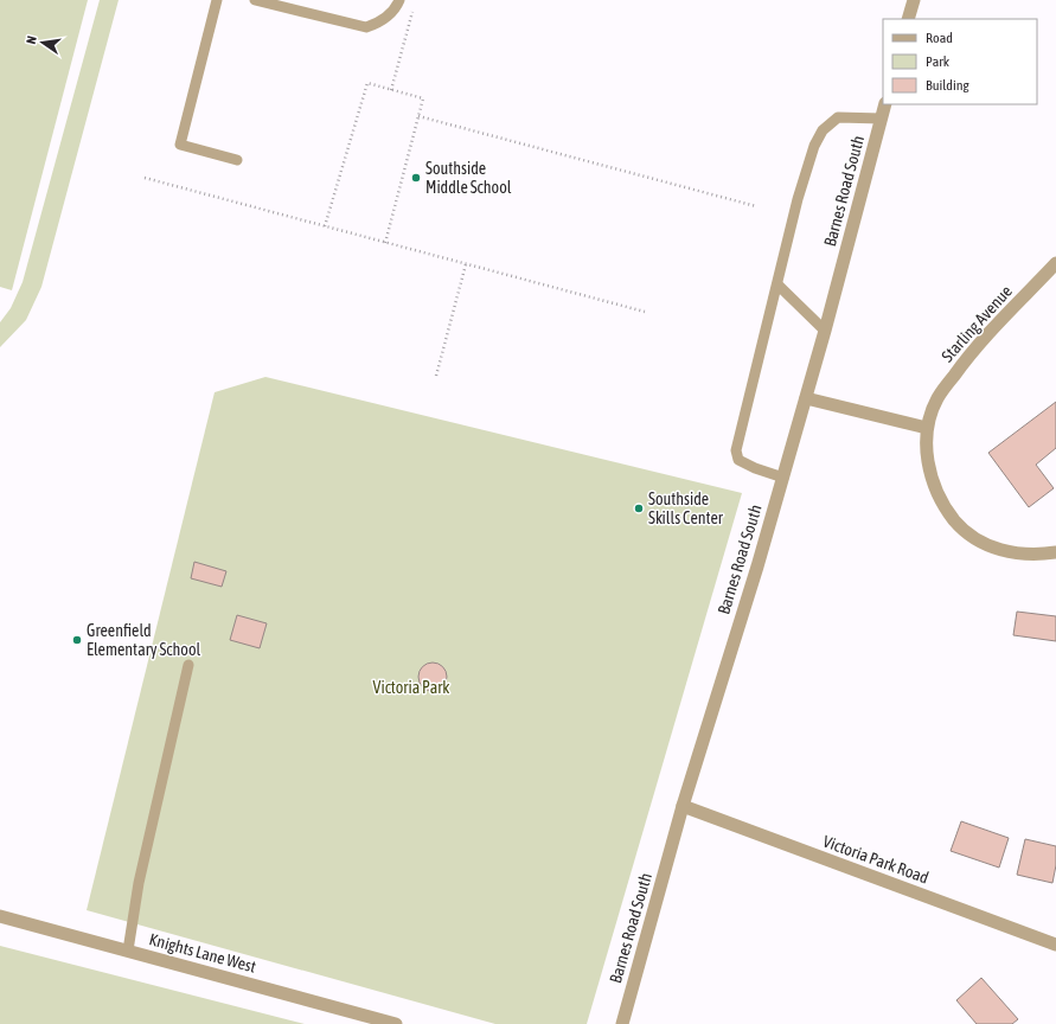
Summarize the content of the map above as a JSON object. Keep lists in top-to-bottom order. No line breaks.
{"streets":{"street":["Barnes Road South","Starling Avenue","Victoria Park Road","Knights Lane West"]},"crossings":[["Barnes Road South","Victoria Park Road"]],"parks":["Victoria Park"],"places":["Southside Middle School","Southside Skills Center","Greenfield Elementary School"],"legend":["Road","Park","Building"],"north":"left"}
